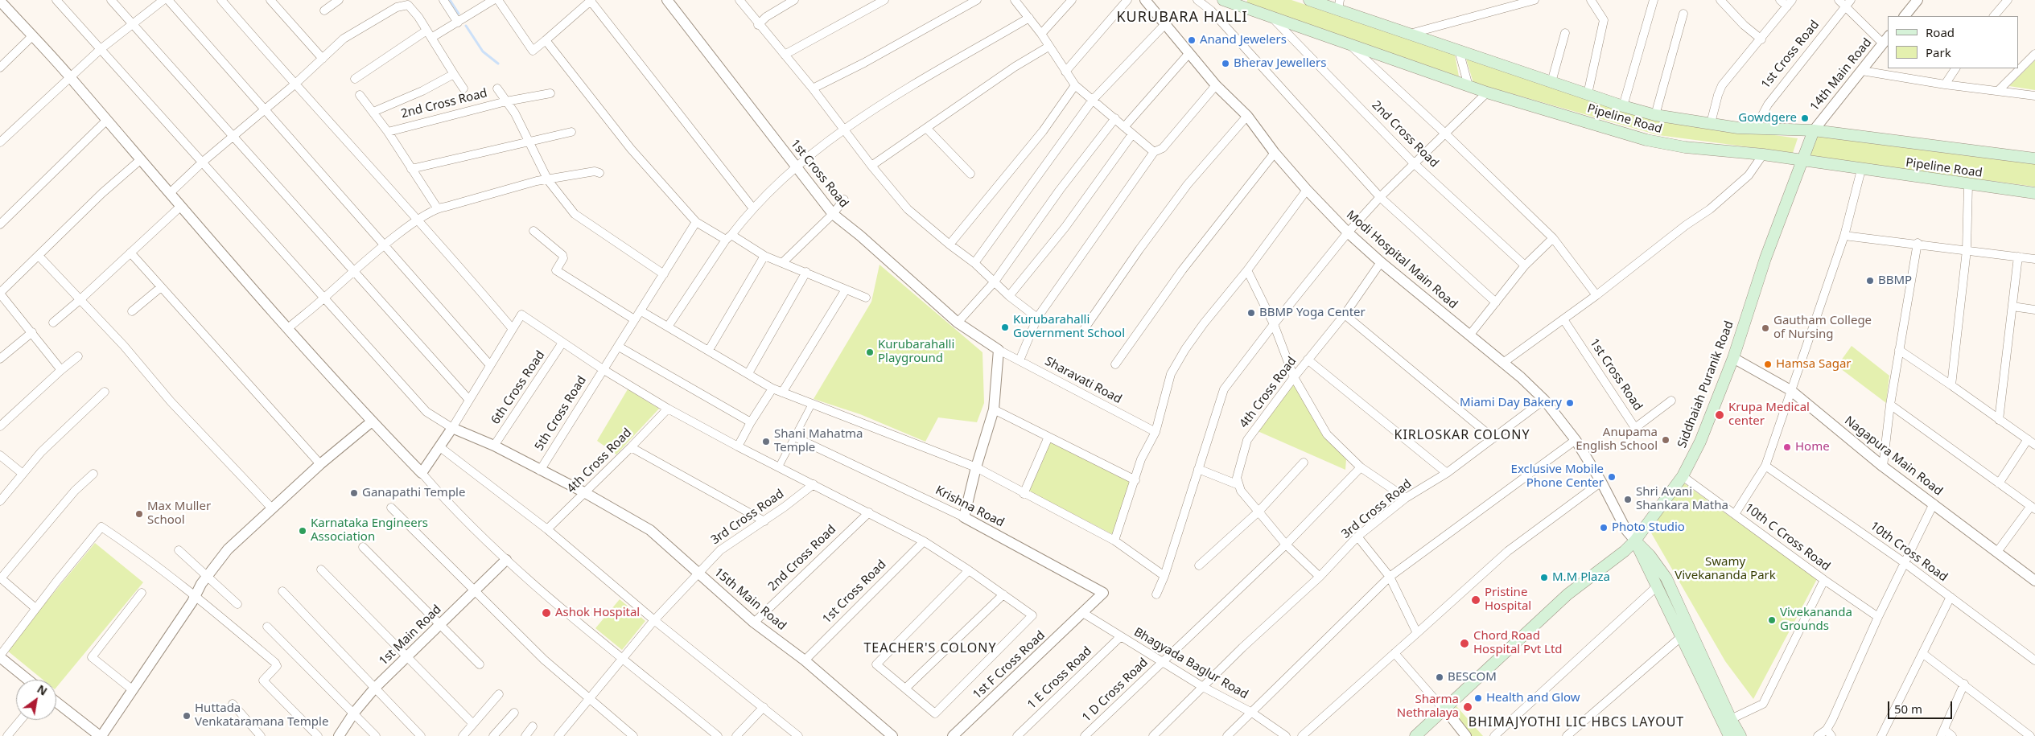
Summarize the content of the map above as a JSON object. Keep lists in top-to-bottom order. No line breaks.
{"streets":{"main road":["Pipeline Road","Modi Hospital Main Road","Siddhaiah Puranik Road"],"street":["1st Cross Road","14th Main Road","2nd Cross Road","Sharavati Road","6th Cross Road","4th Cross Road","5th Cross Road","Nagapura Main Road","Krishna Road","3rd Cross Road","10th C Cross Road","10th Cross Road","15th Main Road","1st Main Road","Bhagyada Baglur Road","1st F Cross Road","1 E Cross Road","1 D Cross Road"]},"crossings":[["1st Cross Road","Pipeline Road"],["1st Cross Road","Sharavati Road"],["1st Cross Road","15th Main Road"],["14th Main Road","Pipeline Road"],["14th Main Road","Siddhaiah Puranik Road"],["2nd Cross Road","Pipeline Road"],["2nd Cross Road","15th Main Road"],["Pipeline Road","Siddhaiah Puranik Road"],["Modi Hospital Main Road","Siddhaiah Puranik Road"],["Modi Hospital Main Road","4th Cross Road"],["Modi Hospital Main Road","3rd Cross Road"],["Siddhaiah Puranik Road","Nagapura Main Road"],["Siddhaiah Puranik Road","10th C Cross Road"],["6th Cross Road","15th Main Road"],["4th Cross Road","15th Main Road"],["5th Cross Road","15th Main Road"],["Krishna Road","Bhagyada Baglur Road"],["Krishna Road","1st F Cross Road"],["3rd Cross Road","15th Main Road"],["3rd Cross Road","Bhagyada Baglur Road"],["Bhagyada Baglur Road","1st F Cross Road"],["Bhagyada Baglur Road","1 E Cross Road"],["Bhagyada Baglur Road","1 D Cross Road"]],"districts":["KURUBARA HALLI","KIRLOSKAR COLONY","TEACHER'S COLONY","BHIMAJYOTHI LIC HBCS LAYOUT"],"parks":["Swamy Vivekananda Park"],"places":["Anand Jewelers","Bherav Jewellers","Gowdgere","BBMP","BBMP Yoga Center","Kurubarahalli Government School","Gautham College of Nursing","Kurubarahalli Playground","Hamsa Sagar","Miami Day Bakery","Krupa Medical center","Anupama English School","Shani Mahatma Temple","Home","Exclusive Mobile Phone Center","Ganapathi Temple","Shri Avani Shankara Matha","Max Muller School","Photo Studio","Karnataka Engineers Association","M.M Plaza","Pristine Hospital","Ashok Hospital","Vivekananda Grounds","Chord Road Hospital Pvt Ltd","BESCOM","Health and Glow","Sharma Nethralaya","Huttada Venkataramana Temple"],"legend":["Road","Park"],"scale_bar":"50 m","north":"top right"}
